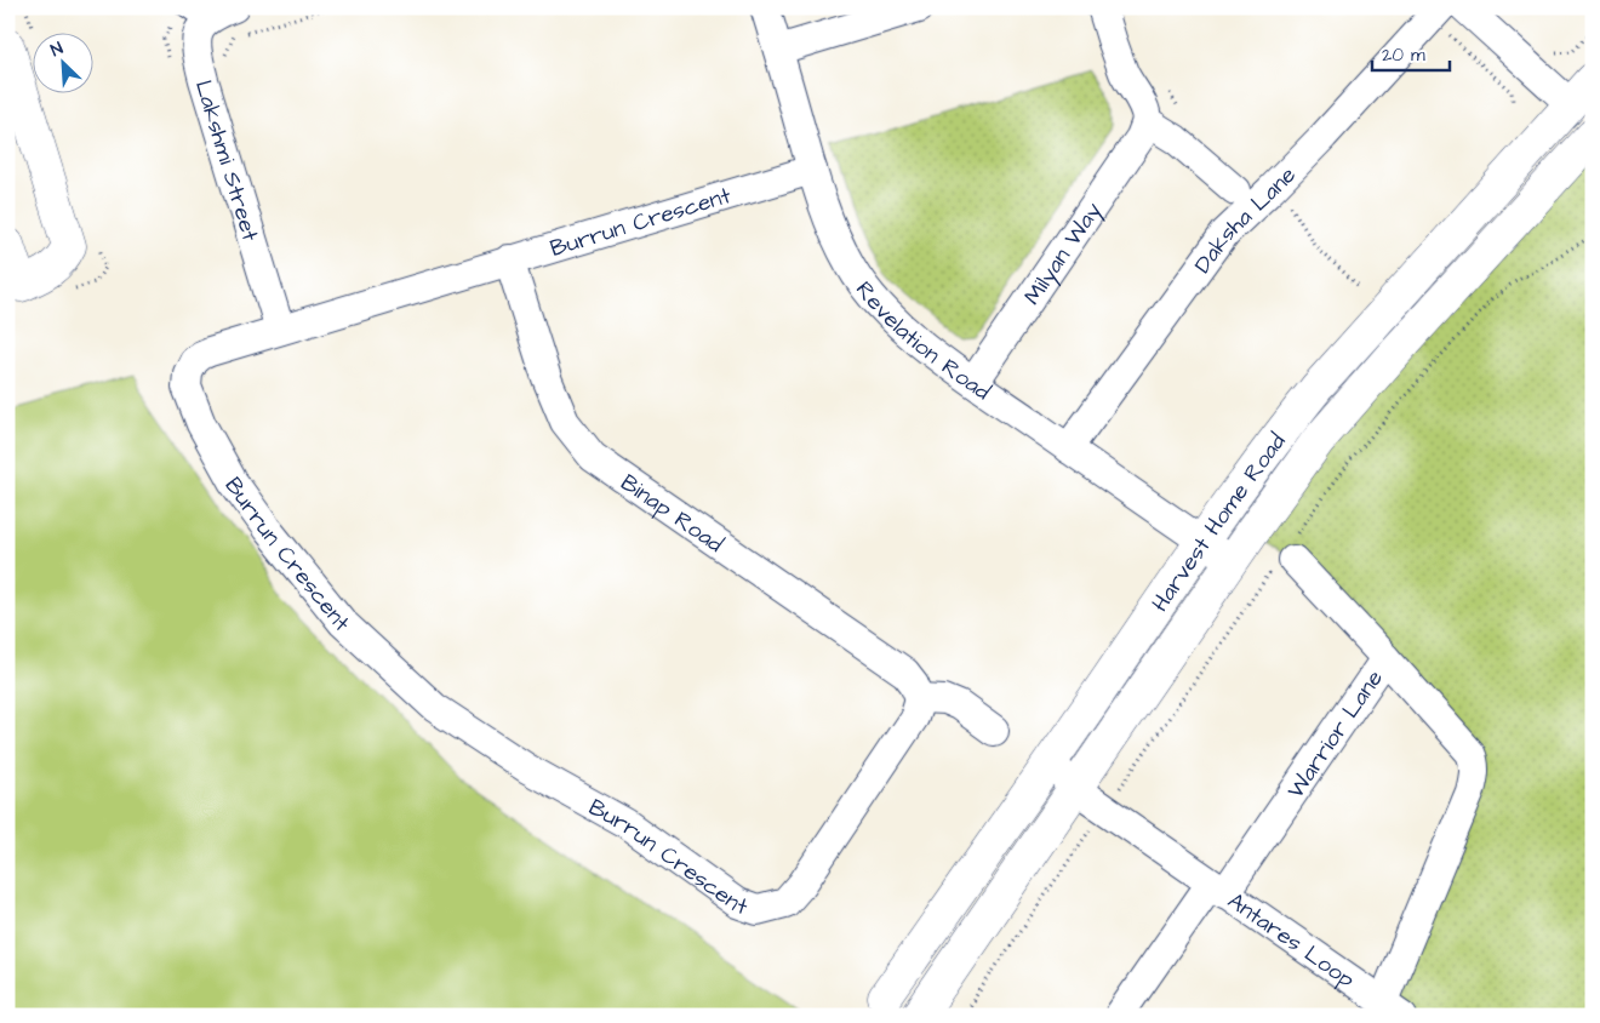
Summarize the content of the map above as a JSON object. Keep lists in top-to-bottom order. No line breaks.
{"streets":{"street":["Lakshmi Street","Burrun Crescent","Daksha Lane","Milyan Way","Revelation Road","Binap Road","Harvest Home Road","Warrior Lane","Antares Loop"]},"crossings":[["Lakshmi Street","Burrun Crescent"],["Burrun Crescent","Revelation Road"],["Burrun Crescent","Binap Road"],["Daksha Lane","Revelation Road"],["Milyan Way","Revelation Road"],["Revelation Road","Harvest Home Road"],["Harvest Home Road","Antares Loop"],["Warrior Lane","Antares Loop"]],"scale_bar":"20 m","north":"top left"}
